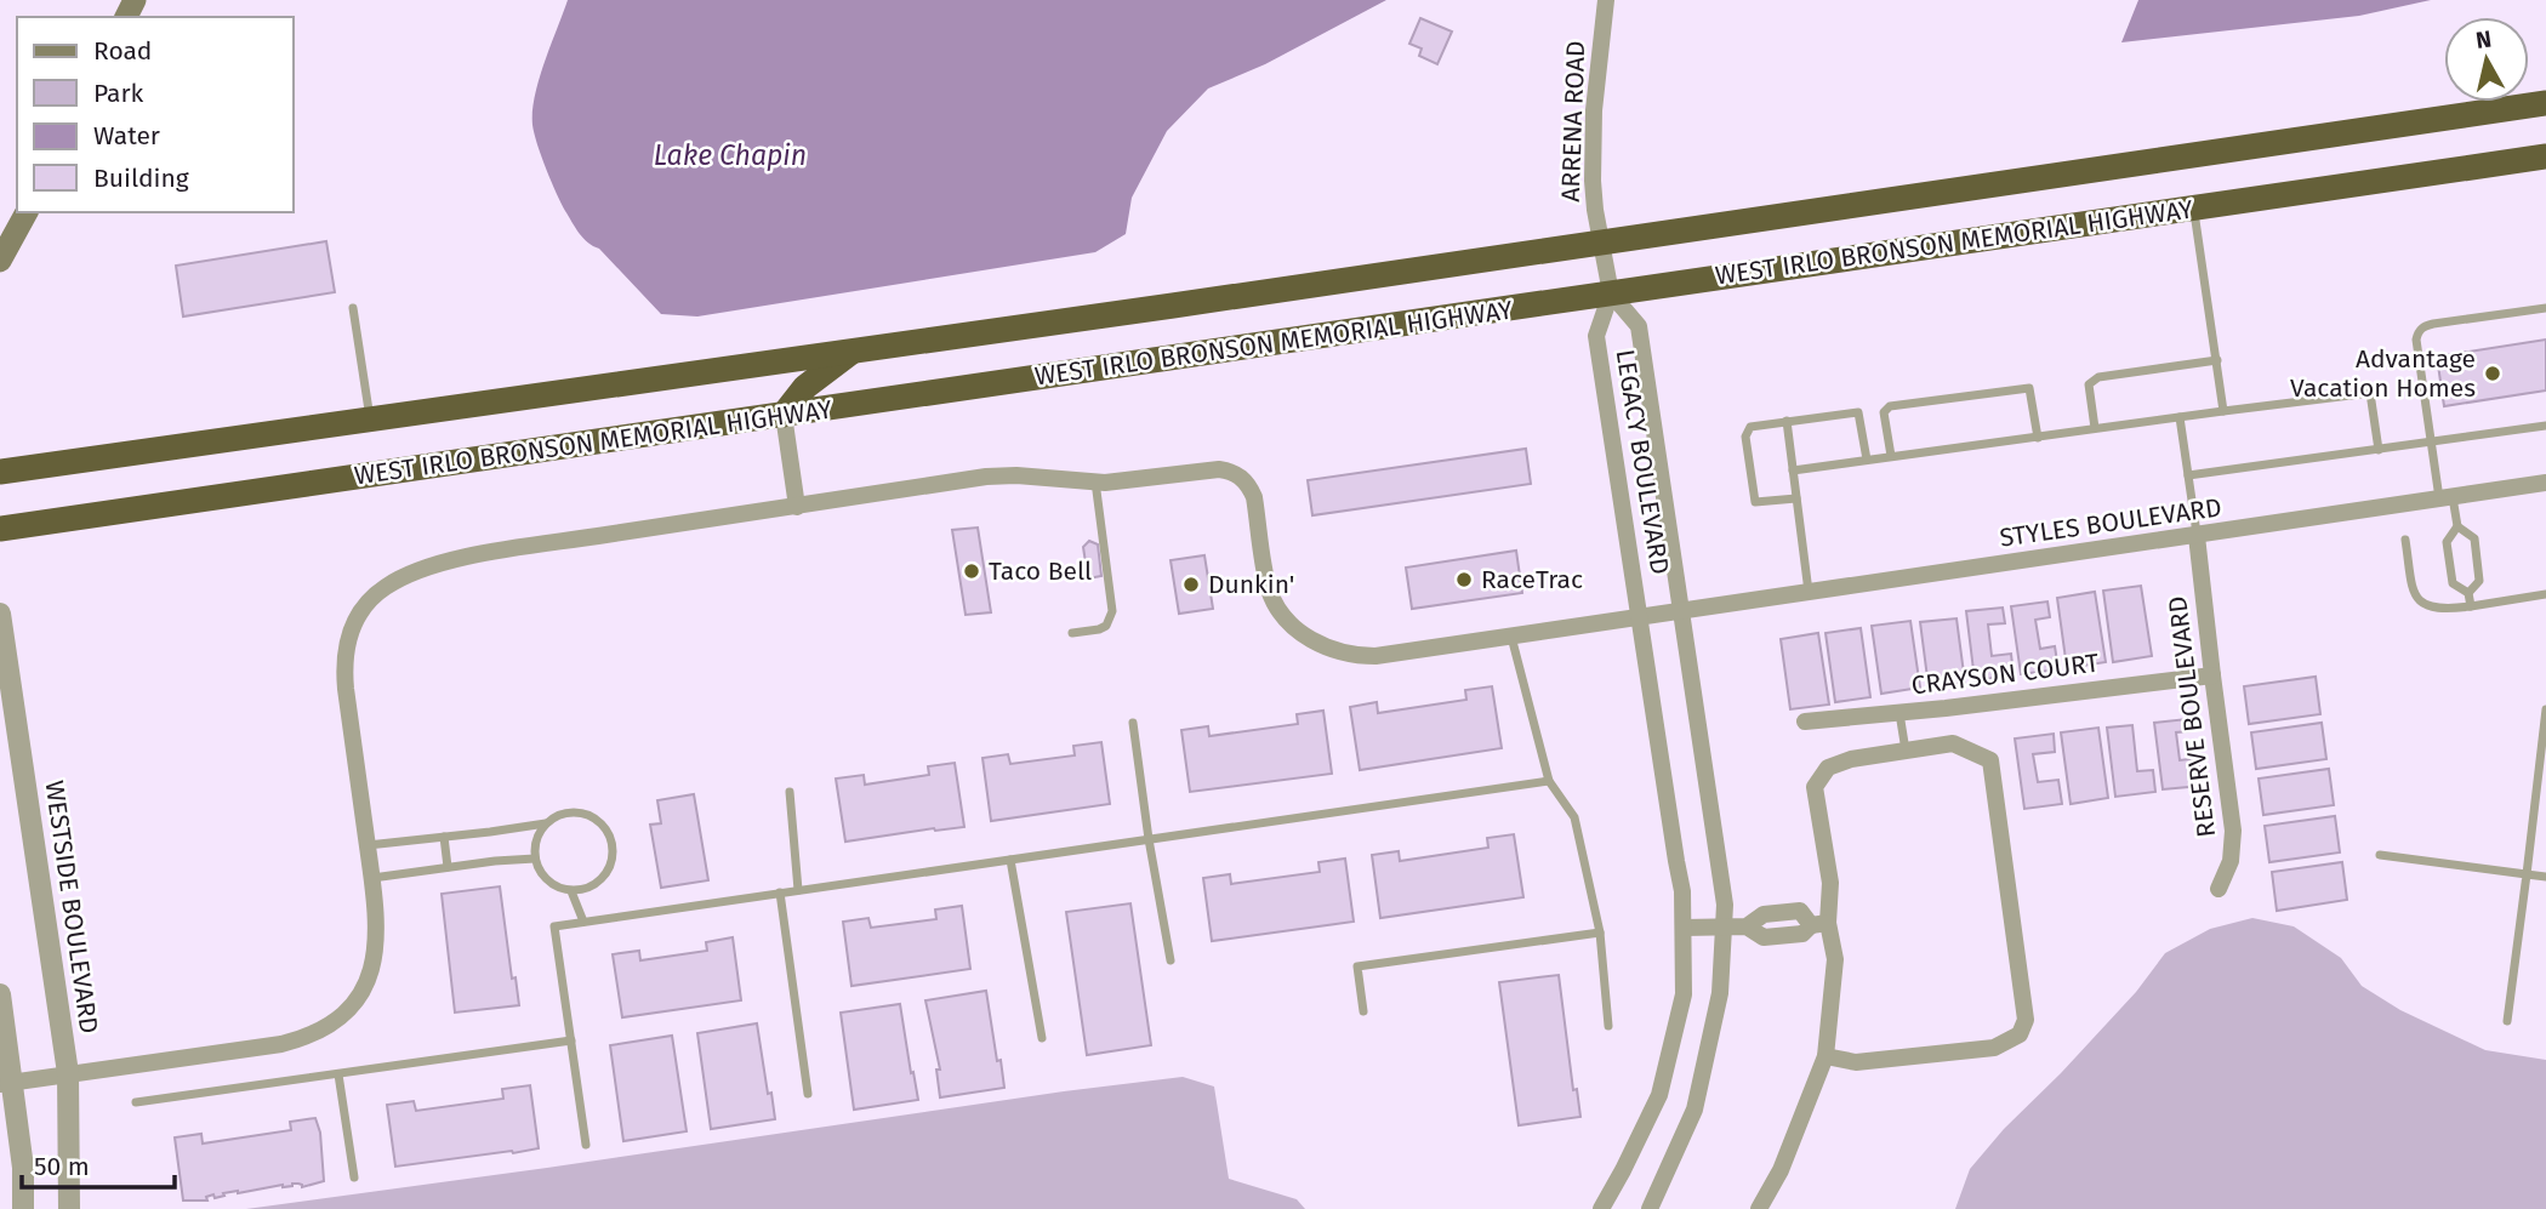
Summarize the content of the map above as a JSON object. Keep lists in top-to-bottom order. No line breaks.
{"streets":{"highway":["WEST IRLO BRONSON MEMORIAL HIGHWAY"],"street":["ARRENA ROAD","LEGACY BOULEVARD","STYLES BOULEVARD","CRAYSON COURT","RESERVE BOULEVARD","WESTSIDE BOULEVARD"]},"crossings":[["ARRENA ROAD","WEST IRLO BRONSON MEMORIAL HIGHWAY"],["ARRENA ROAD","LEGACY BOULEVARD"],["WEST IRLO BRONSON MEMORIAL HIGHWAY","LEGACY BOULEVARD"],["LEGACY BOULEVARD","STYLES BOULEVARD"],["STYLES BOULEVARD","RESERVE BOULEVARD"],["CRAYSON COURT","RESERVE BOULEVARD"]],"water":["Lake Chapin"],"places":["Advantage Vacation Homes","Taco Bell","RaceTrac","Dunkin'"],"legend":["Road","Park","Water","Building"],"scale_bar":"50 m","north":"top"}
